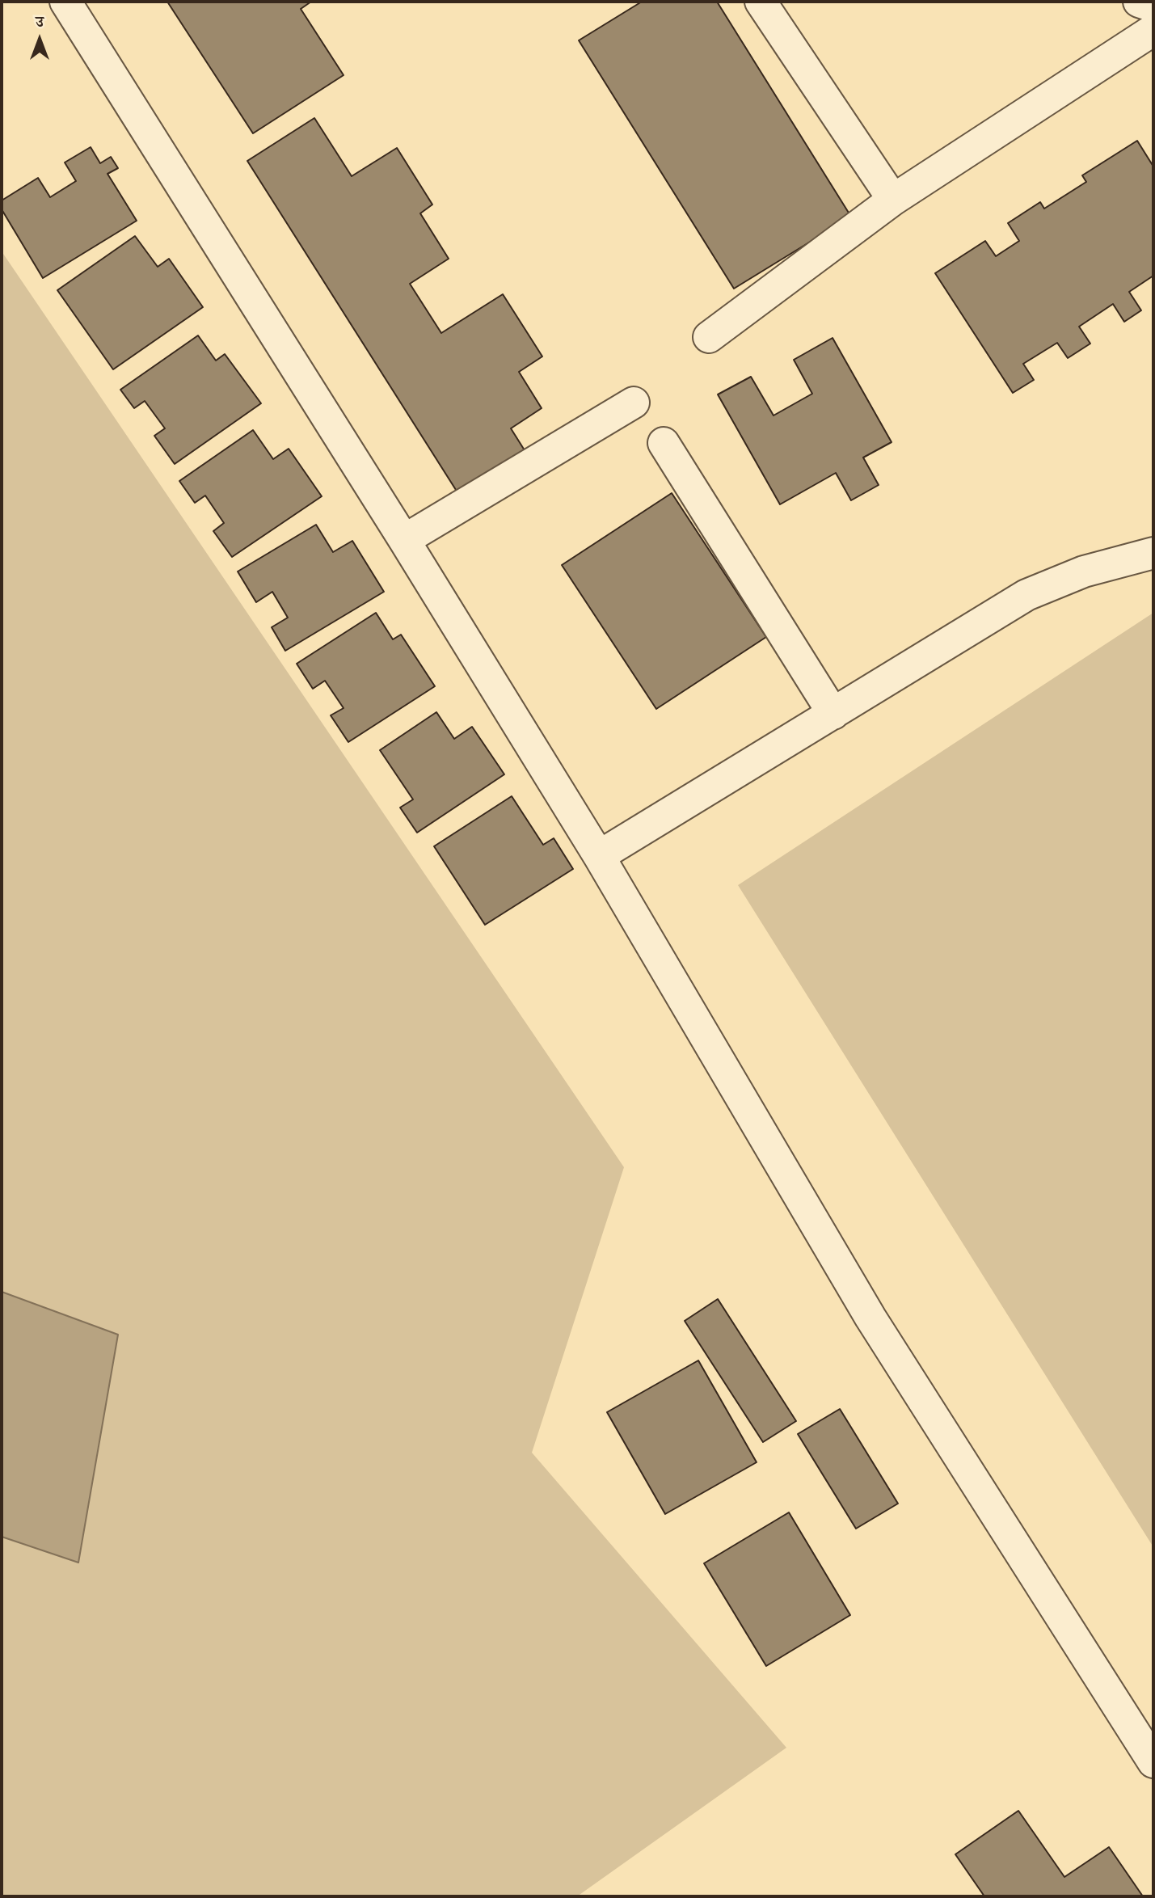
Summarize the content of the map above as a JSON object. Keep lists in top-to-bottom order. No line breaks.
{"north":"top"}
